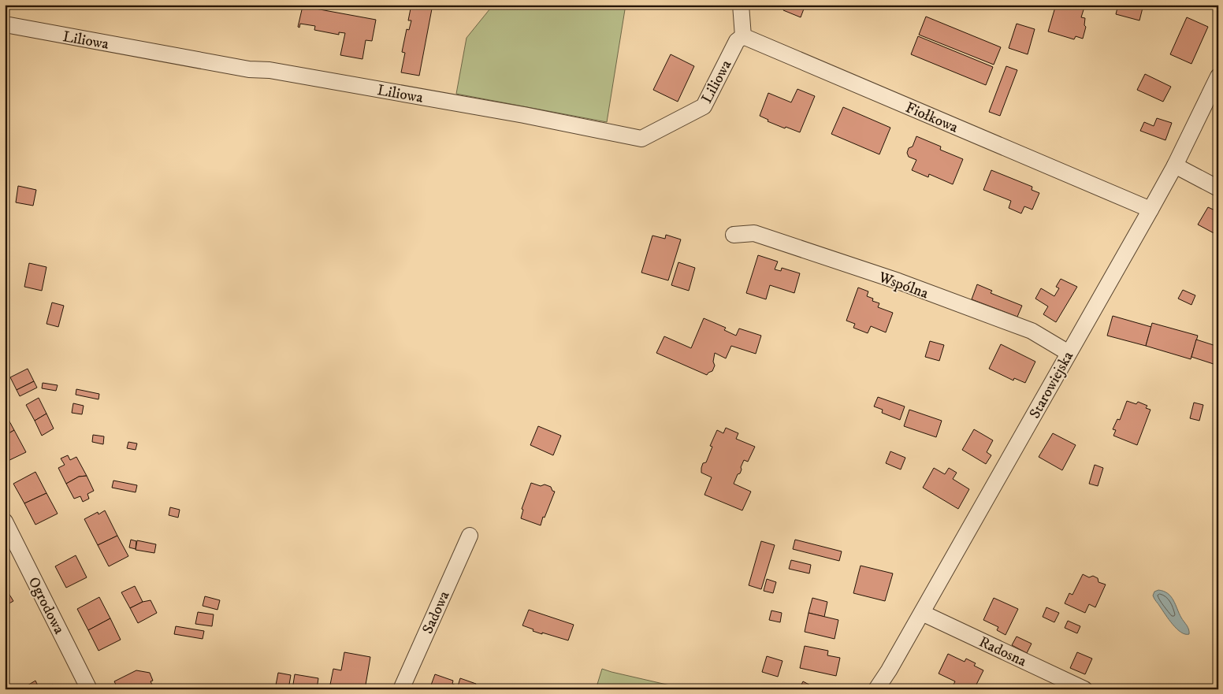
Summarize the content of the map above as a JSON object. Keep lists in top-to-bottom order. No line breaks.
{"streets":{"street":["Liliowa","Fiołkowa","Wspólna","Starowiejska","Ogrodowa","Sadowa","Radosna"]},"crossings":[["Liliowa","Fiołkowa"],["Fiołkowa","Starowiejska"],["Wspólna","Starowiejska"],["Starowiejska","Radosna"]]}
